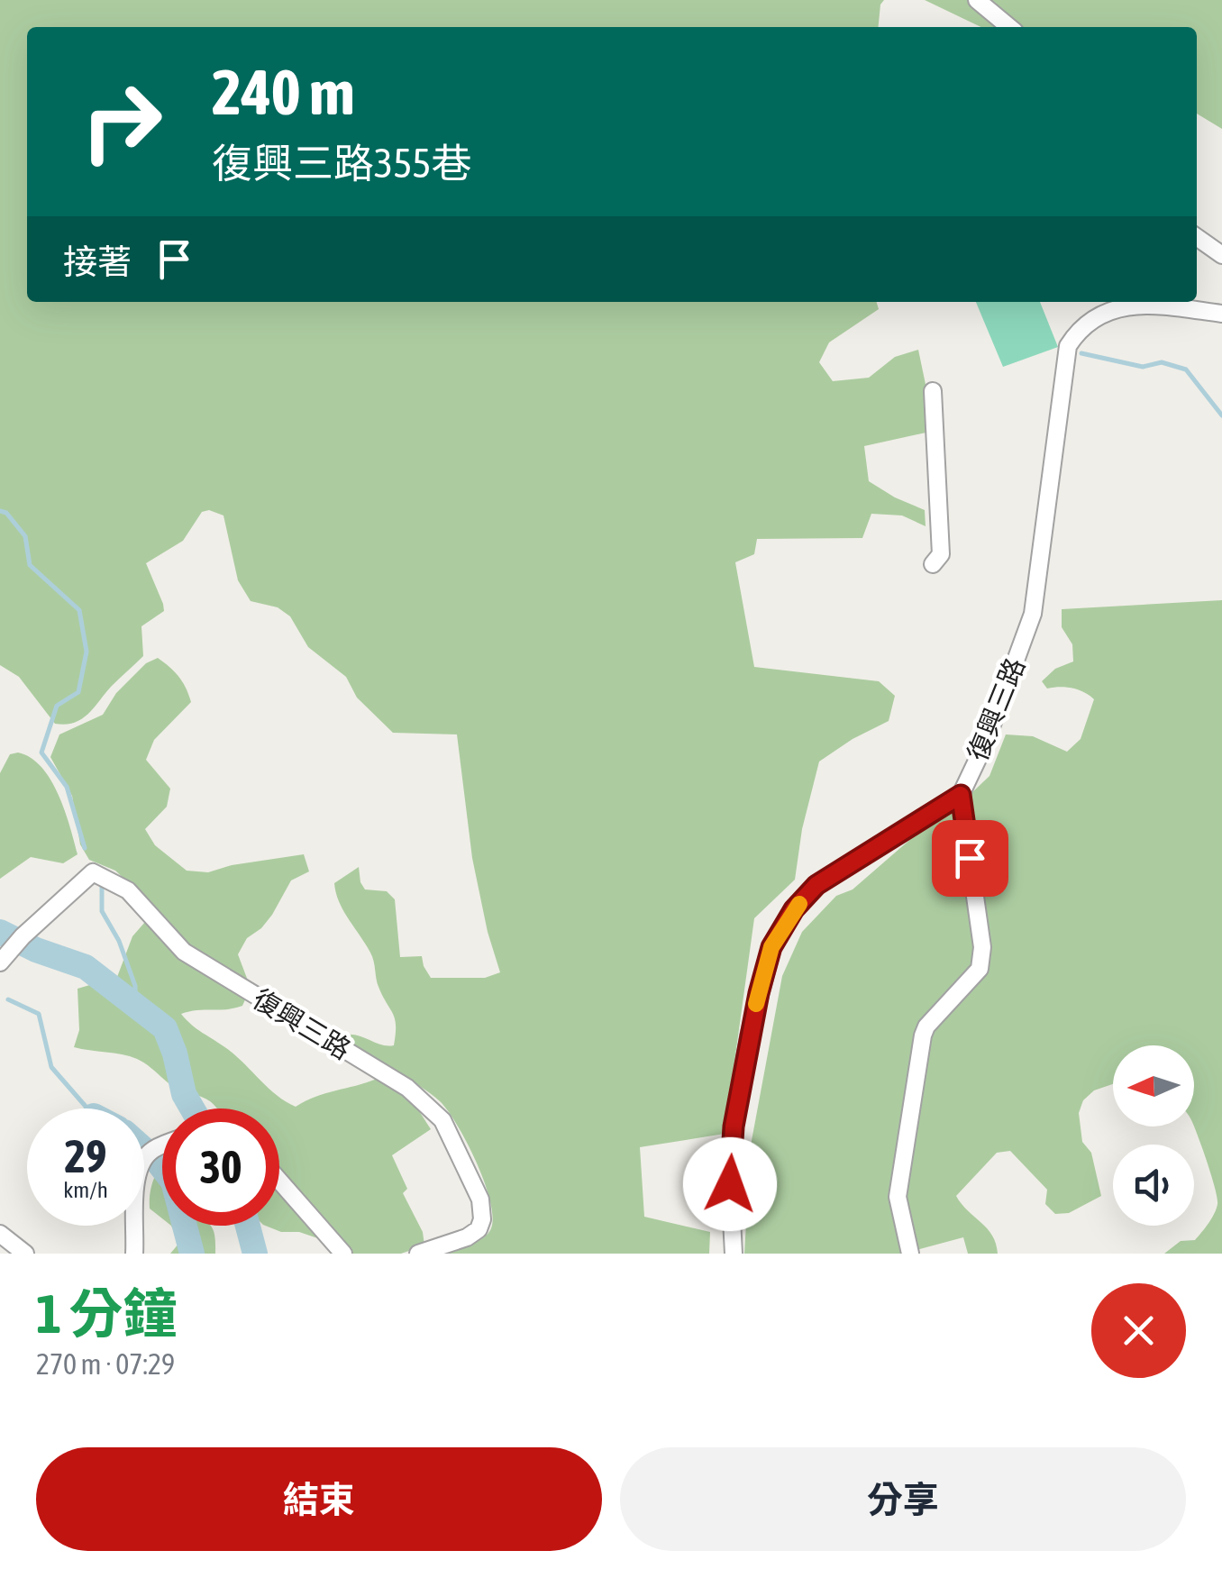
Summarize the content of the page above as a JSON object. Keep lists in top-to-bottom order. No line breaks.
{"streets":{"street":["復興三路"]},"north":"left","page":{"turn":["240 m","復興三路355巷"],"then":"接著","speed":"29 km/h","limit":"30","heading":["1 分鐘","270 m · 07:29"],"buttons":["結束","分享"]}}
